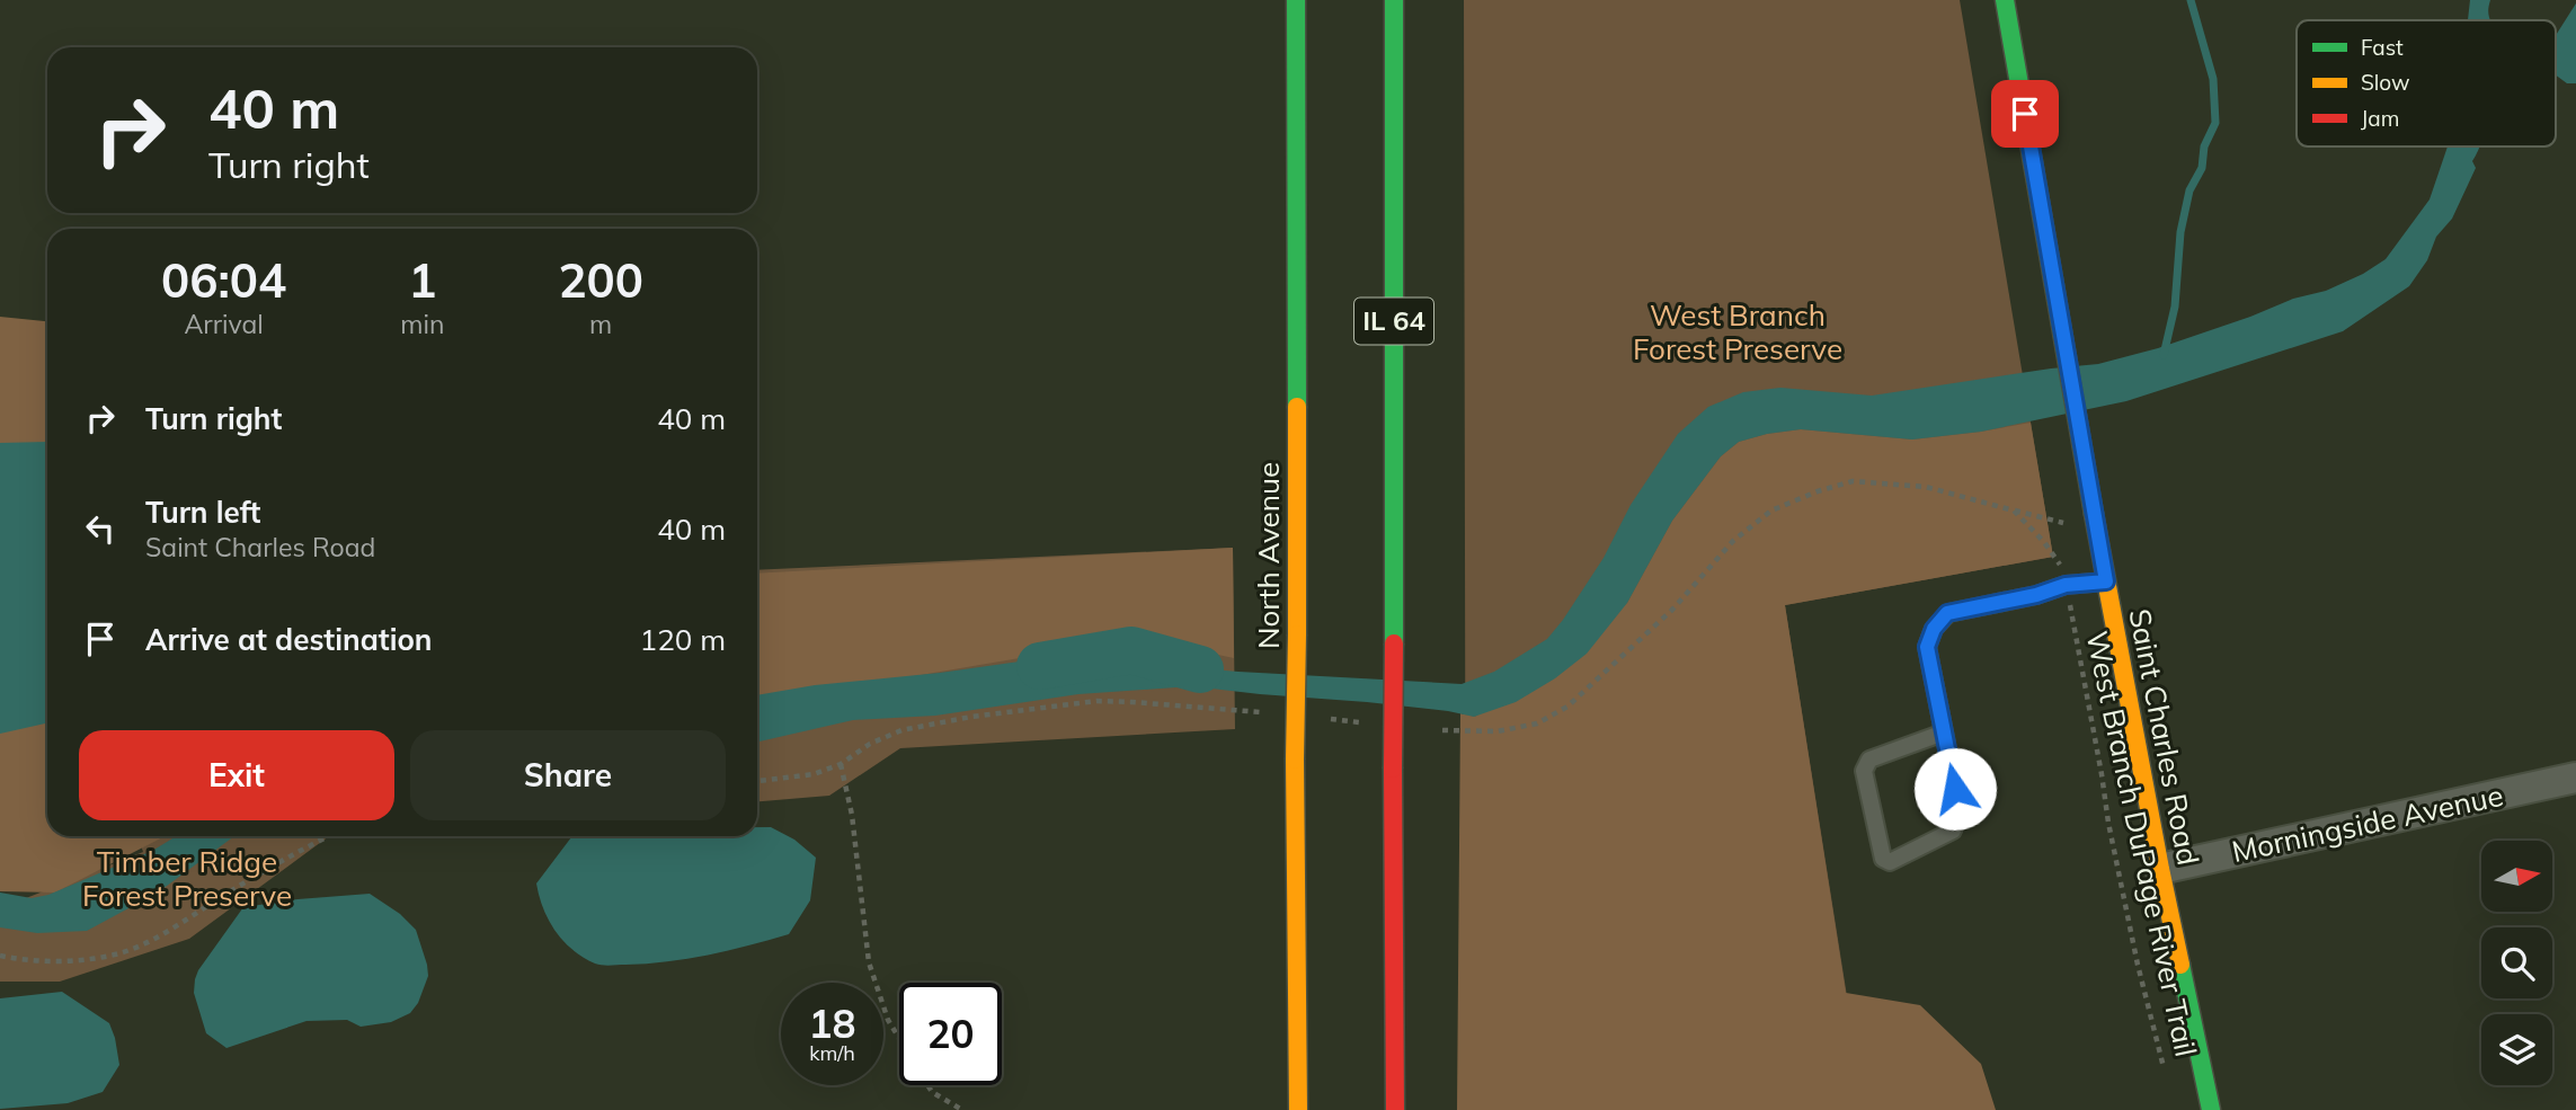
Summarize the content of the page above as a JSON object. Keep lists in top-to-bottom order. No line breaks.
{"streets":{"main road":["IL 64","North Avenue","Saint Charles Road"],"street":["Morningside Avenue"],"path":["West Branch DuPage River Trail"]},"crossings":[["Saint Charles Road","Morningside Avenue"]],"parks":["West Branch Forest Preserve","Timber Ridge Forest Preserve"],"legend":["Fast","Slow","Jam"],"north":"right","page":{"turn":["40 m","Turn right"],"eta":["06:04","Arrival","1","min","200","m"],"list":[{"name":"Turn right","value":"40 m"},{"name":"Turn left","note":"Saint Charles Road","value":"40 m"},{"name":"Arrive at destination","value":"120 m"}],"buttons":["Exit","Share"],"speed":"18 km/h","limit":"20"}}
